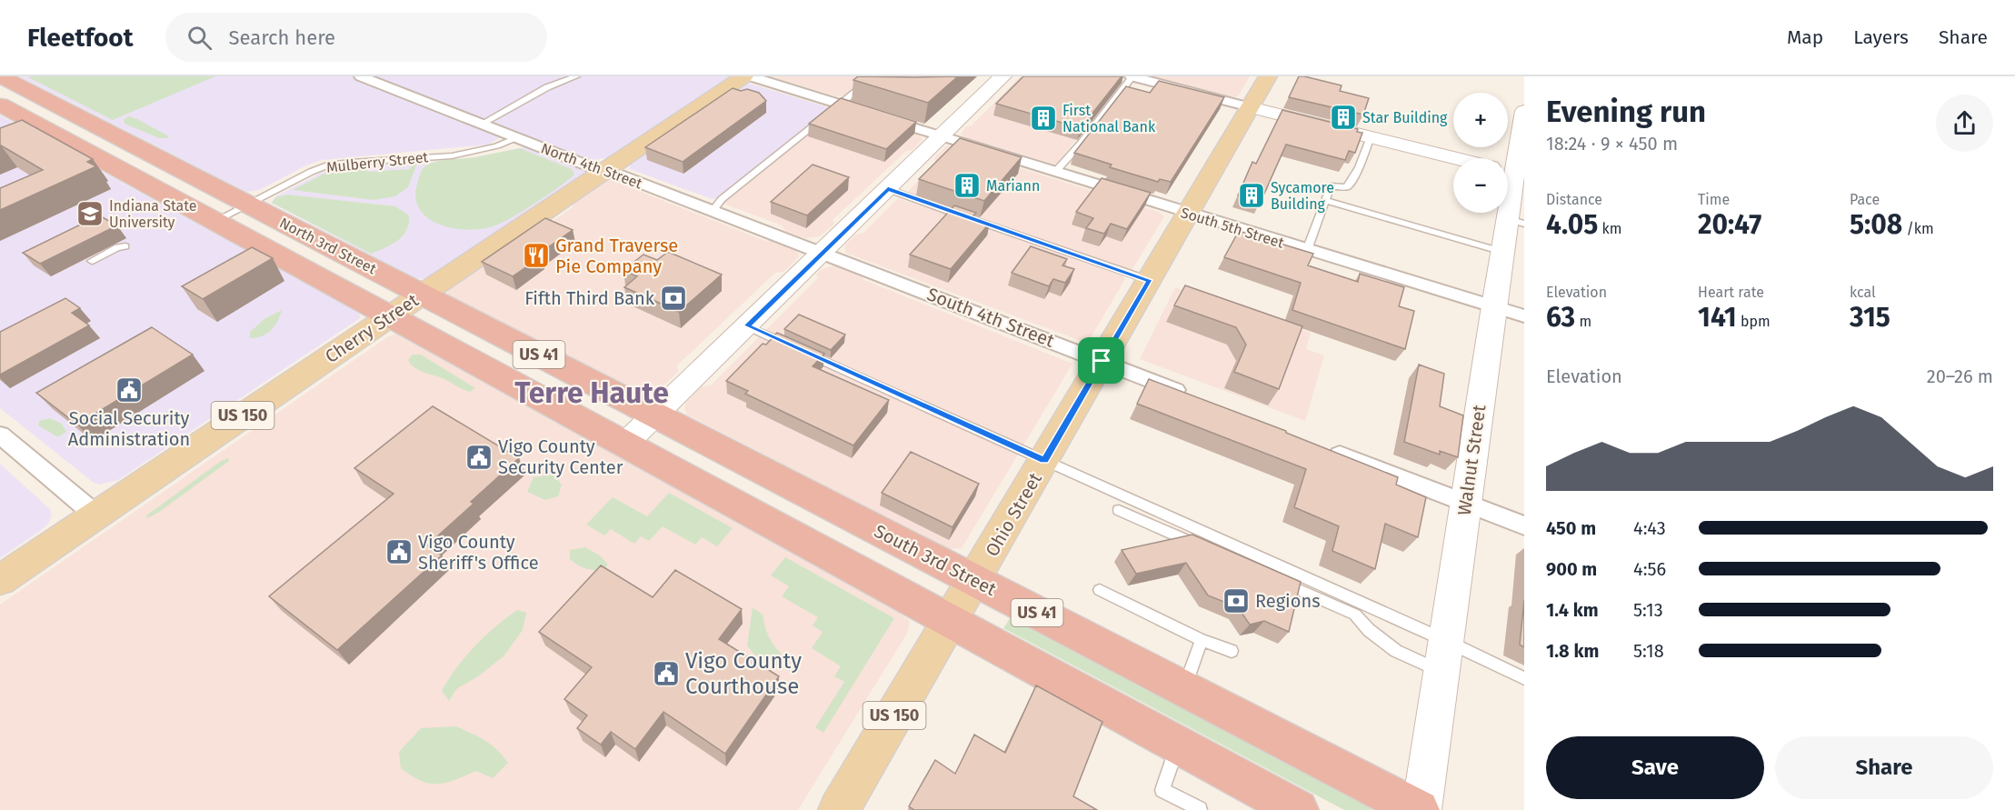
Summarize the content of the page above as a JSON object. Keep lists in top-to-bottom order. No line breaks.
{"streets":{"highway":["North 3rd Street","US 41","South 3rd Street"],"main road":["Cherry Street","US 150","Ohio Street"],"street":["North 4th Street","South 5th Street","South 4th Street","Walnut Street"],"lane":["Mulberry Street"]},"crossings":[["Mulberry Street","North 4th Street"],["Mulberry Street","North 3rd Street"],["North 4th Street","South 4th Street"],["North 4th Street","Cherry Street"],["South 5th Street","Walnut Street"],["South 5th Street","Ohio Street"],["North 3rd Street","Cherry Street"],["North 3rd Street","US 41"],["North 3rd Street","South 3rd Street"],["South 4th Street","Ohio Street"],["US 41","Ohio Street"],["Walnut Street","South 3rd Street"],["Ohio Street","South 3rd Street"]],"districts":["Terre Haute"],"places":{"building":["Star Building","First National Bank","Mariann","Sycamore Building"],"school or university":["Indiana State University"],"restaurant":["Grand Traverse Pie Company"],"bank":["Fifth Third Bank","Regions"],"public building":["Social Security Administration","Vigo County Security Center","Vigo County Sheriff's Office","Vigo County Courthouse"]},"page":{"header":"Fleetfoot","search":"Search here","nav":["Map","Layers","Share"],"heading":["Evening run","18:24 · 9 × 450 m"],"map_buttons":["+","−"],"stats":[["Distance","4.05 km"],["Time","20:47"],["Pace","5:08 /km"],["Elevation","63 m"],["Heart rate","141 bpm"],["kcal","315"]],"chart":["Elevation","20–26 m"],"list":[{"name":"450 m","note":"4:43"},{"name":"900 m","note":"4:56"},{"name":"1.4 km","note":"5:13"},{"name":"1.8 km","note":"5:18"}],"buttons":["Save","Share"]}}
